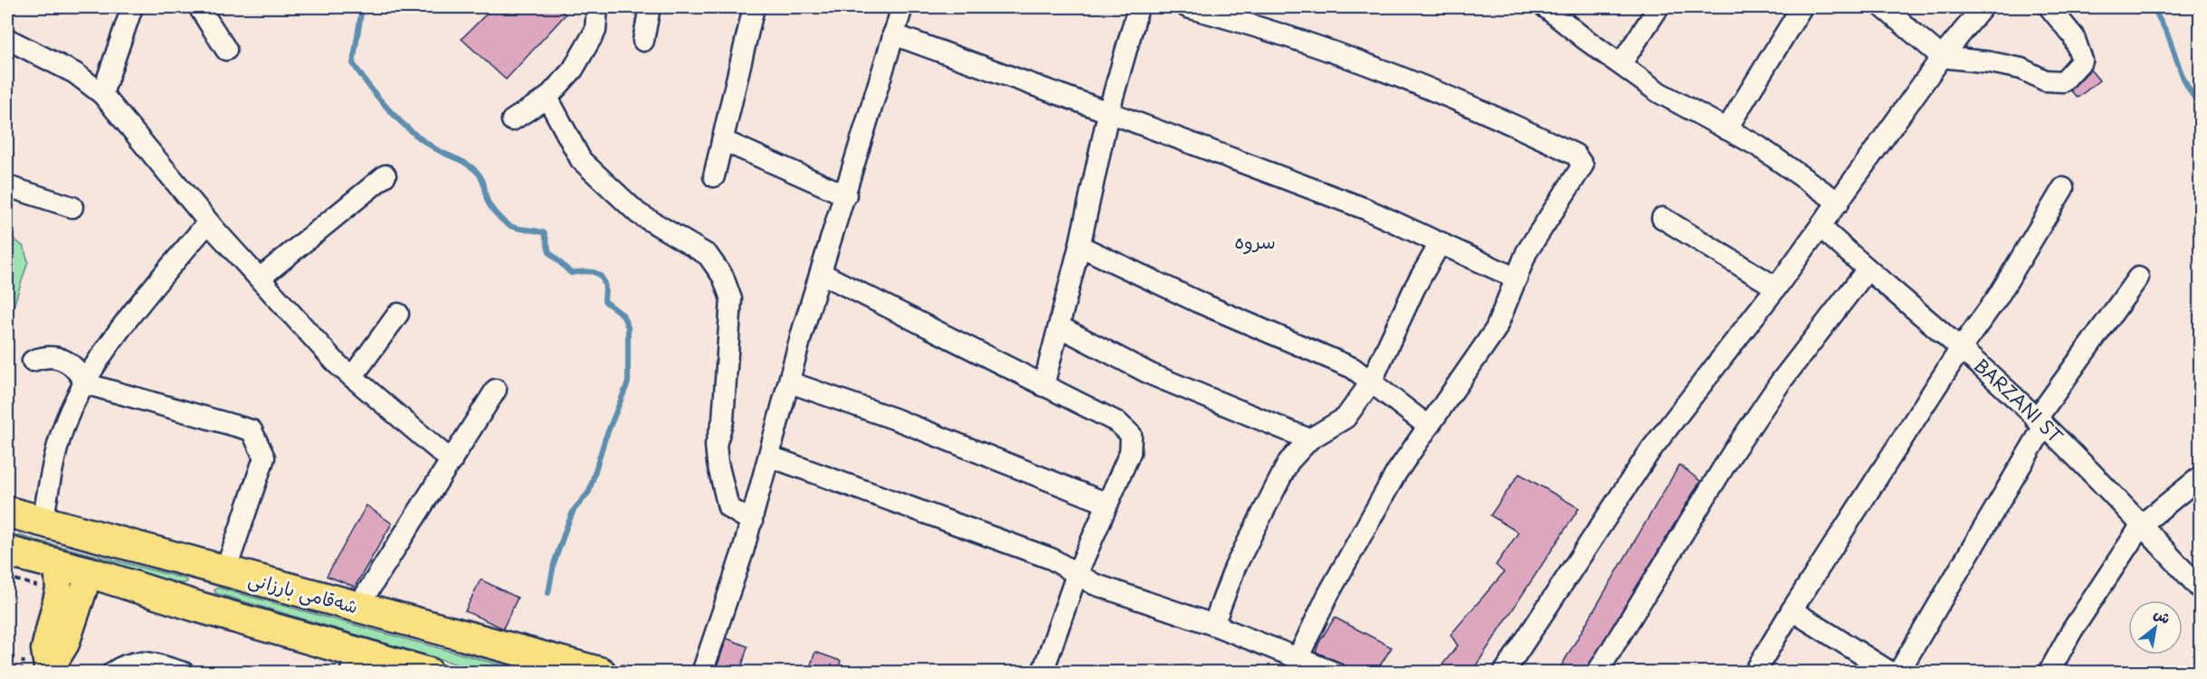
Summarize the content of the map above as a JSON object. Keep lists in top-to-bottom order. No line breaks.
{"streets":{"highway":["شەقامی بارزانی"],"street":["BARZANI ST"]},"districts":["سروە"],"north":"top right"}
